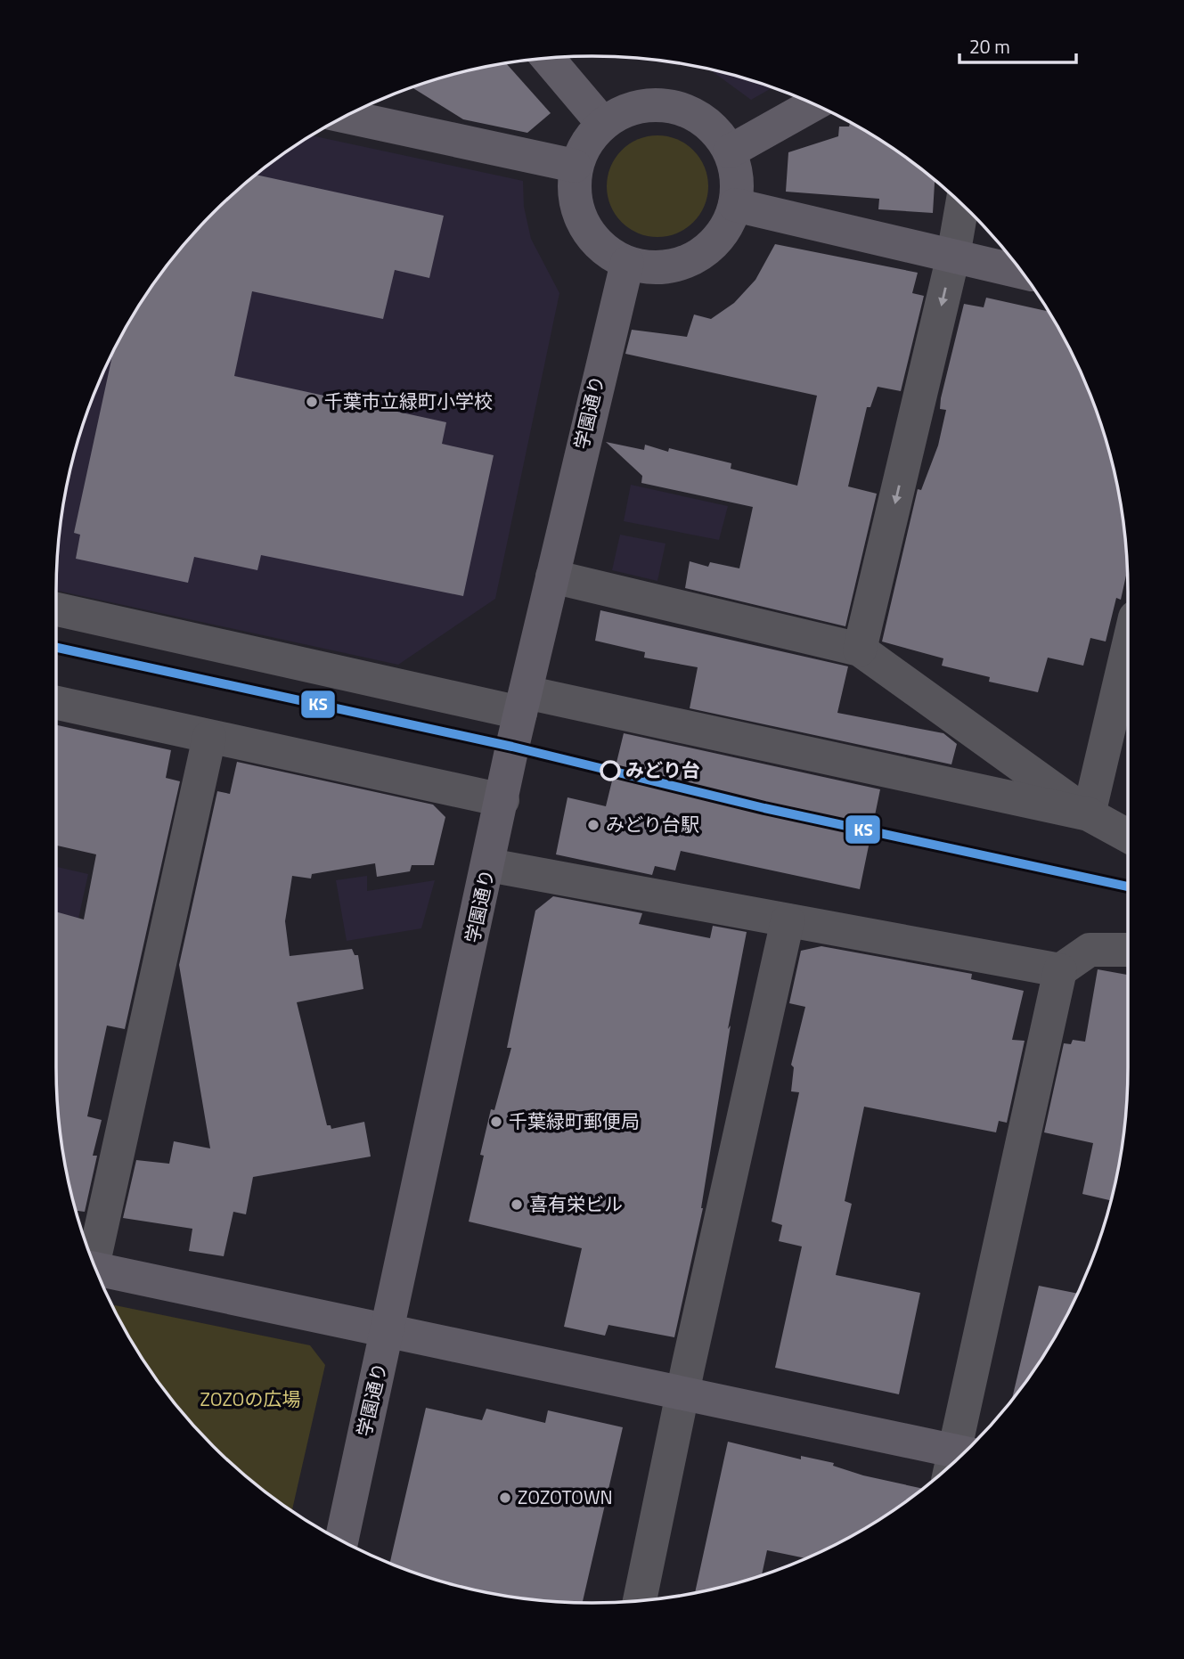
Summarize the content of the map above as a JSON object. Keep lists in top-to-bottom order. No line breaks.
{"streets":{"street":["学園通り"]},"parks":["ZOZOの広場"],"places":["千葉市立緑町小学校","みどり台","みどり台駅","千葉緑町郵便局","喜有栄ビル","ZOZOTOWN"],"lines":["transit line KS"],"scale_bar":"20 m"}
